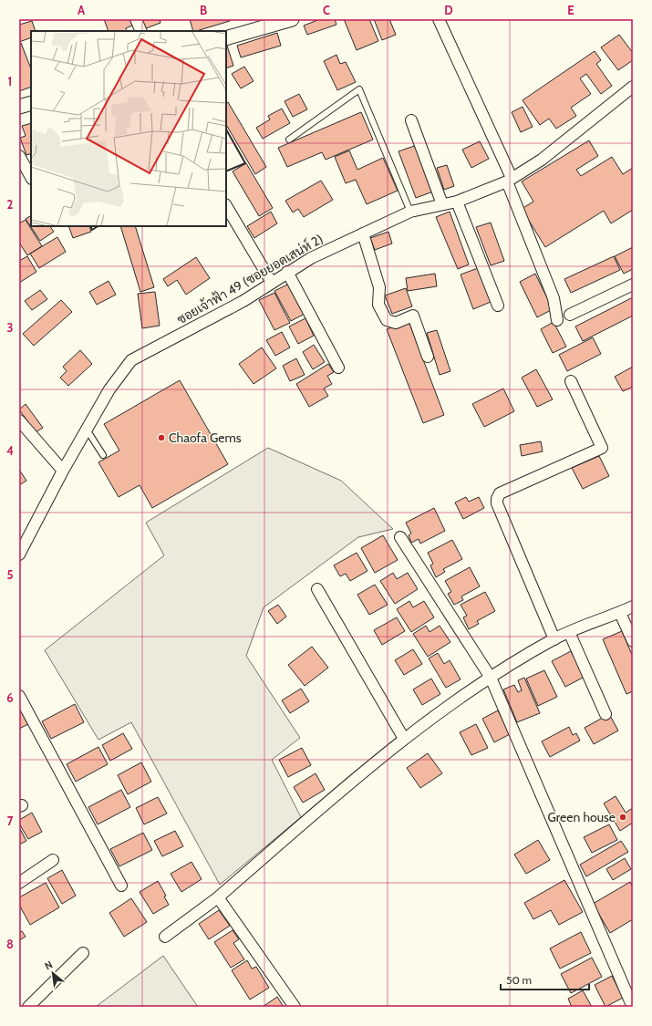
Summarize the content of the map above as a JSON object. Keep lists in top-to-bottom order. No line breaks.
{"streets":{"street":["ซอยเจ้าฟ้า 49 (ซอยยอดเสน่ห์ 2)"]},"places":["Chaofa Gems","Green house"],"scale_bar":"50 m","north":"top left","grid":{"columns":["A","B","C","D","E"],"rows":["1","2","3","4","5","6","7","8"]}}
